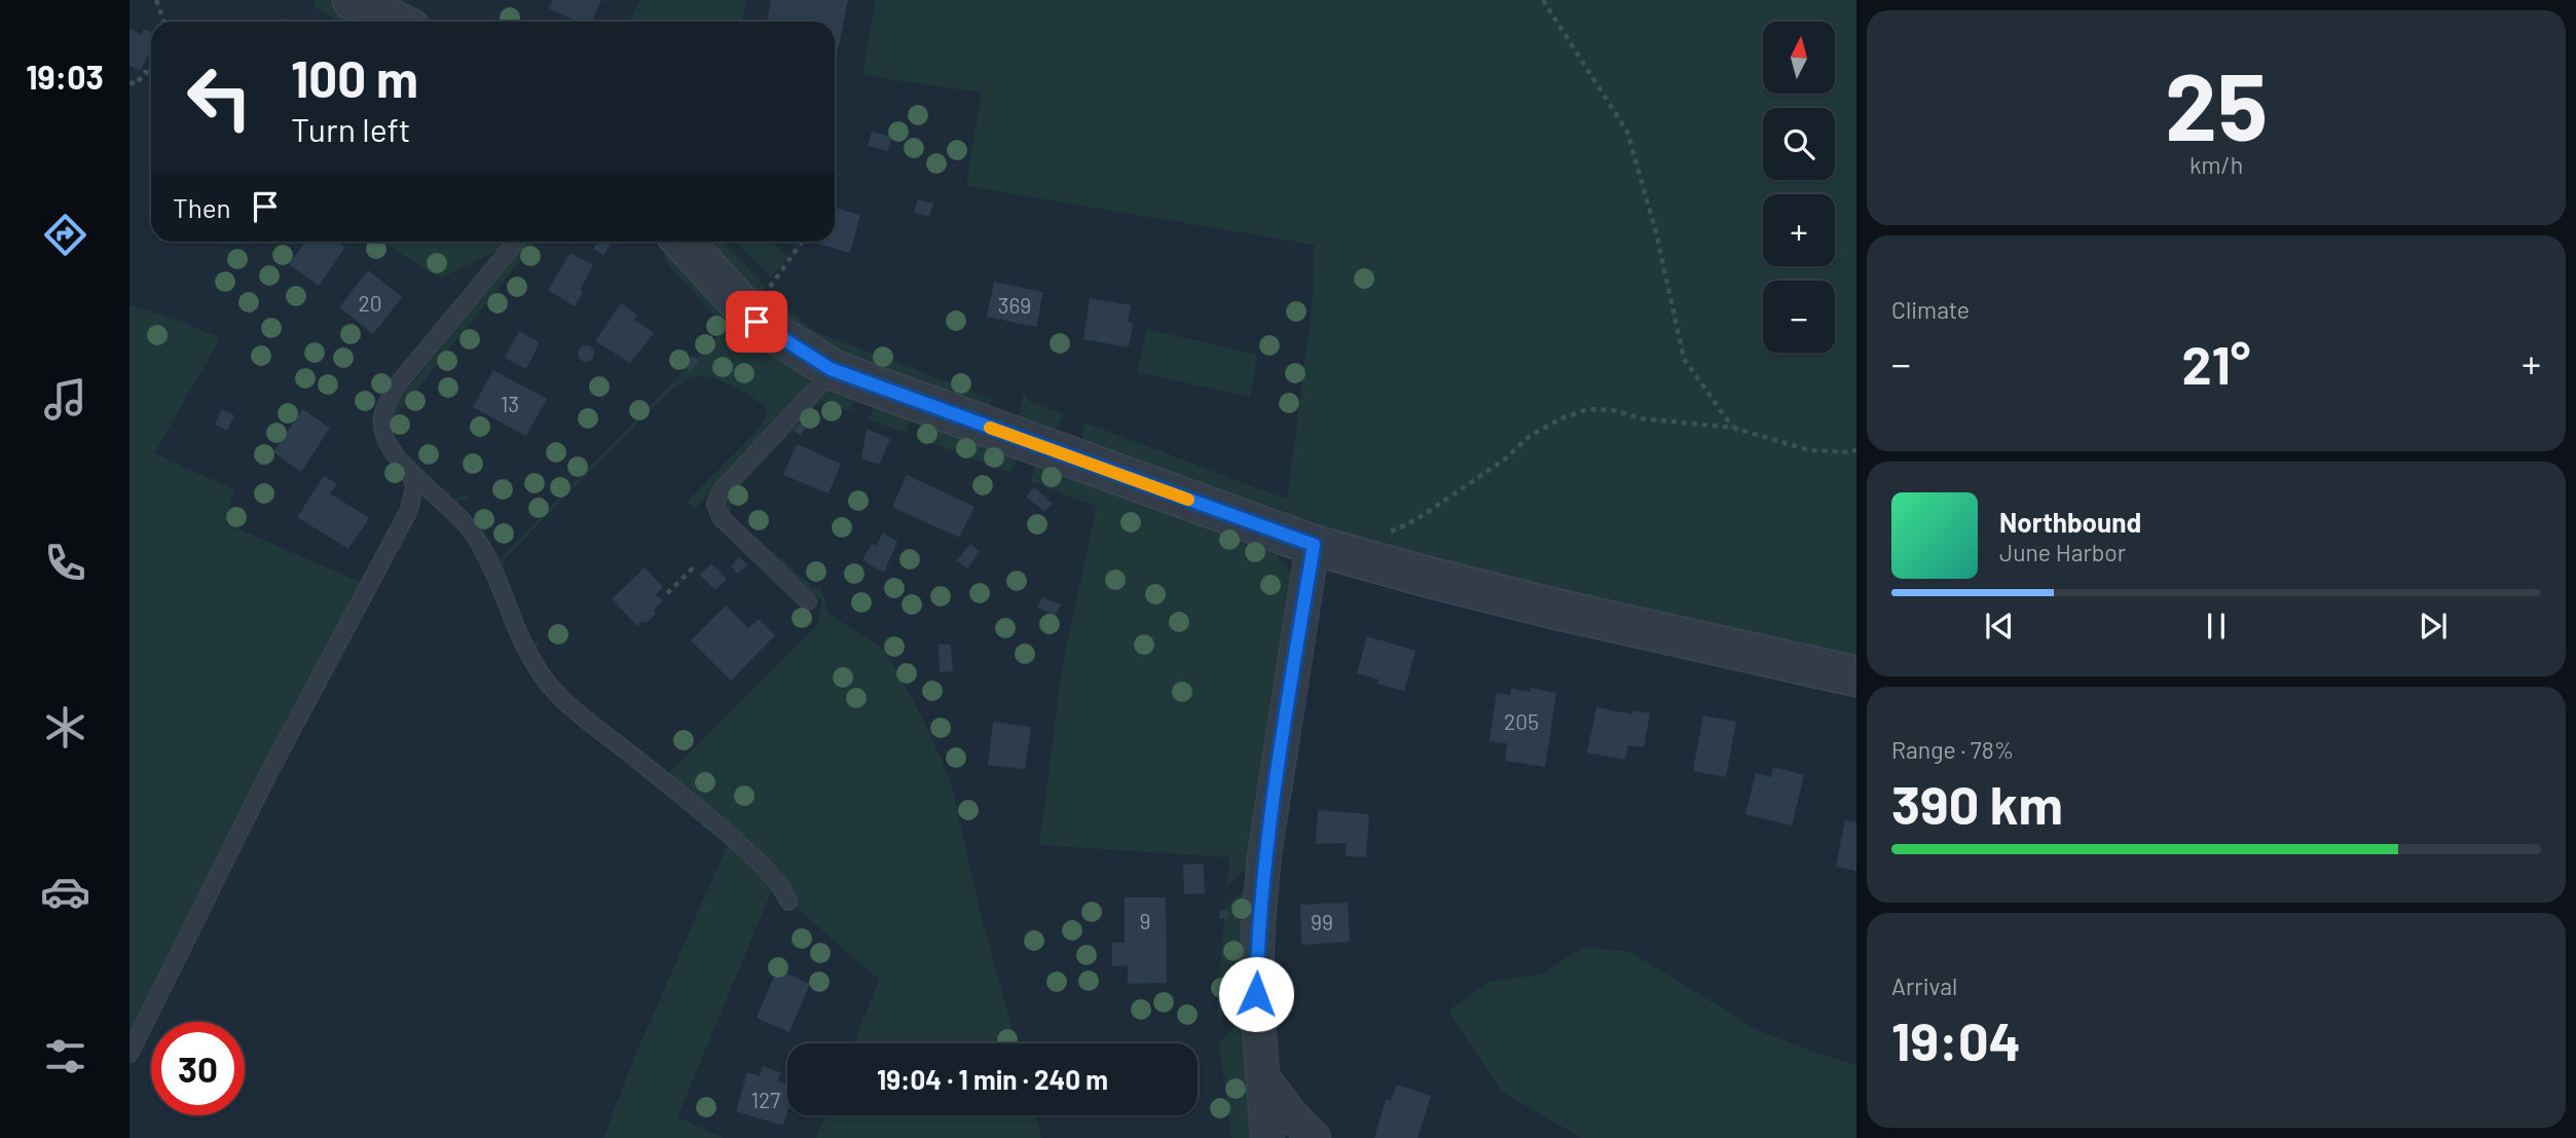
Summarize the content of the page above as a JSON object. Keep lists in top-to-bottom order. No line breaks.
{"house_numbers":["20","369","13","205","9","99","127"],"north":"top","page":{"tabs":"19:03","tile":[["25","km/h"],"Climate",["Range · 78%","390 km"],["Arrival","19:04"]],"map_buttons":["+","−"],"turn":["100 m","Turn left"],"then":"Then","heat":["−","21°","+"],"song":["Northbound","June Harbor"],"limit":"30","trip":"19:04 · 1 min · 240 m"}}
